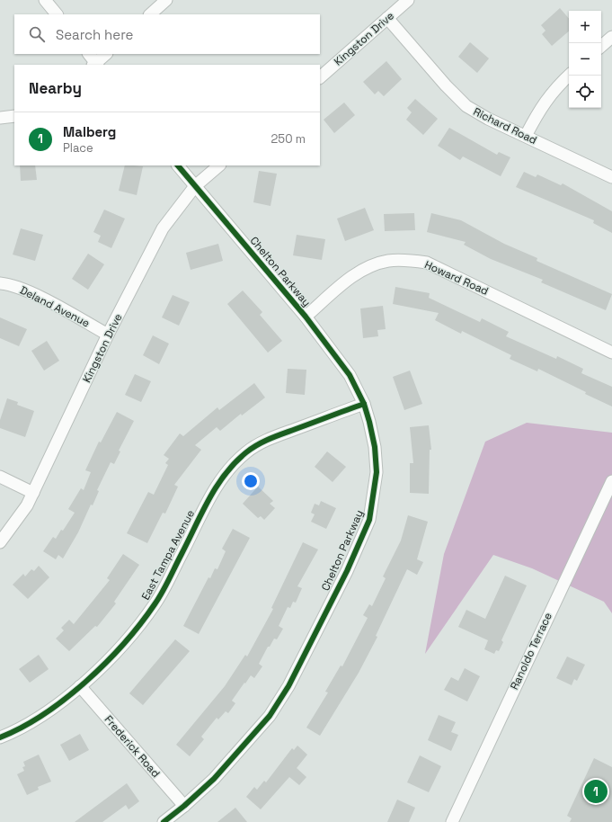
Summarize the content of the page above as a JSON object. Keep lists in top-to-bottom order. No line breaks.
{"streets":{"street":["Kingston Drive","Richard Road","Chelton Parkway","Howard Road","Deland Avenue","East Tampa Avenue","Ranoldo Terrace","Frederick Road"]},"crossings":[["Kingston Drive","Richard Road"],["Kingston Drive","Chelton Parkway"],["Kingston Drive","Deland Avenue"],["Chelton Parkway","Howard Road"],["Chelton Parkway","East Tampa Avenue"],["Chelton Parkway","Frederick Road"],["East Tampa Avenue","Frederick Road"]],"page":{"map_buttons":["+","−"],"search":"Search here","heading":"Nearby","list":[{"mark":"1","name":"Malberg","note":"Place","value":"250 m"}],"pins":"1"}}
